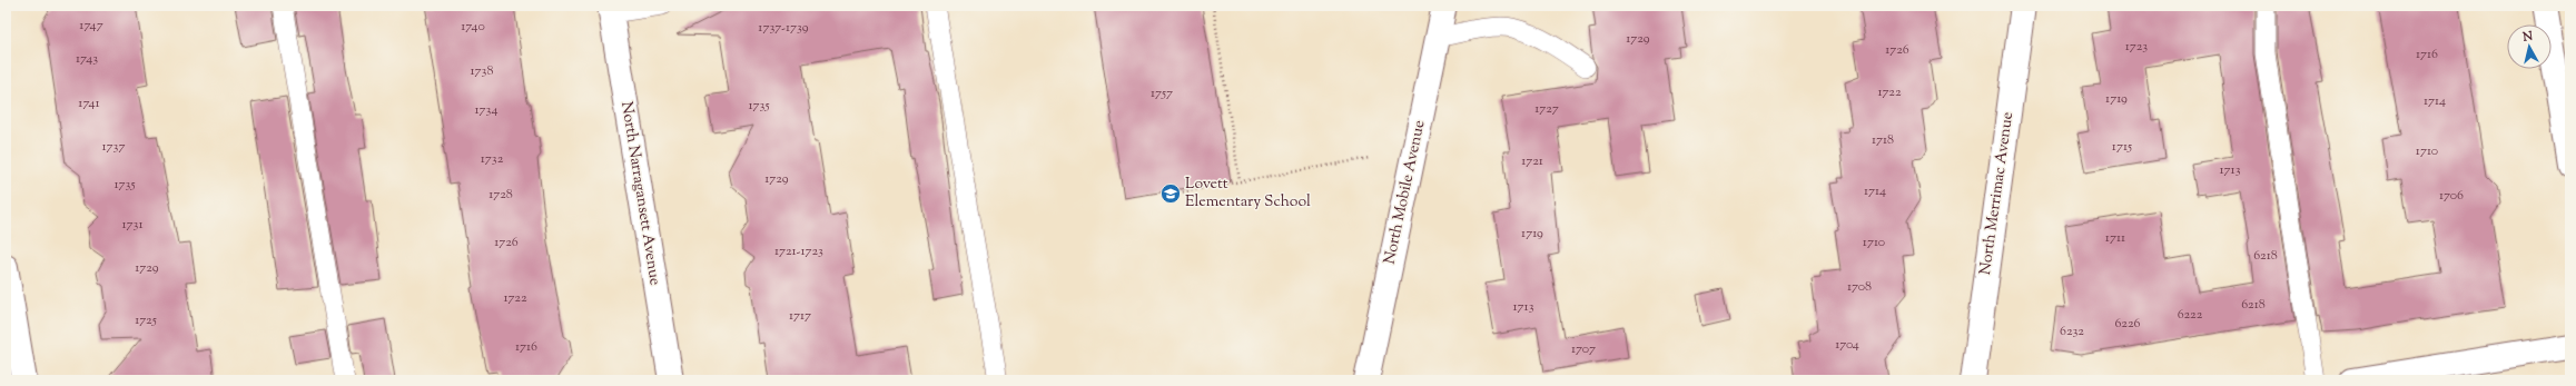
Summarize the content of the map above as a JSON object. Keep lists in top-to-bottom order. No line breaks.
{"streets":{"street":["North Mobile Avenue","North Narragansett Avenue","North Merrimac Avenue"]},"places":{"school or university":["Lovett Elementary School"]},"house_numbers":["1747","1740","1737-1739","1729","1723","1726","1716","1743","1738","1722","1757","1719","1714","1741","1735","1727","1734","1718","1737","1715","1710","1732","1721","1713","1729","1735","1714","1728","1706","1731","1719","1711","1726","1710","1721-1723","6218","1729","1708","1722","6218","1713","6222","1717","1725","6226","6232","1704","1716","1707"],"north":"top"}
